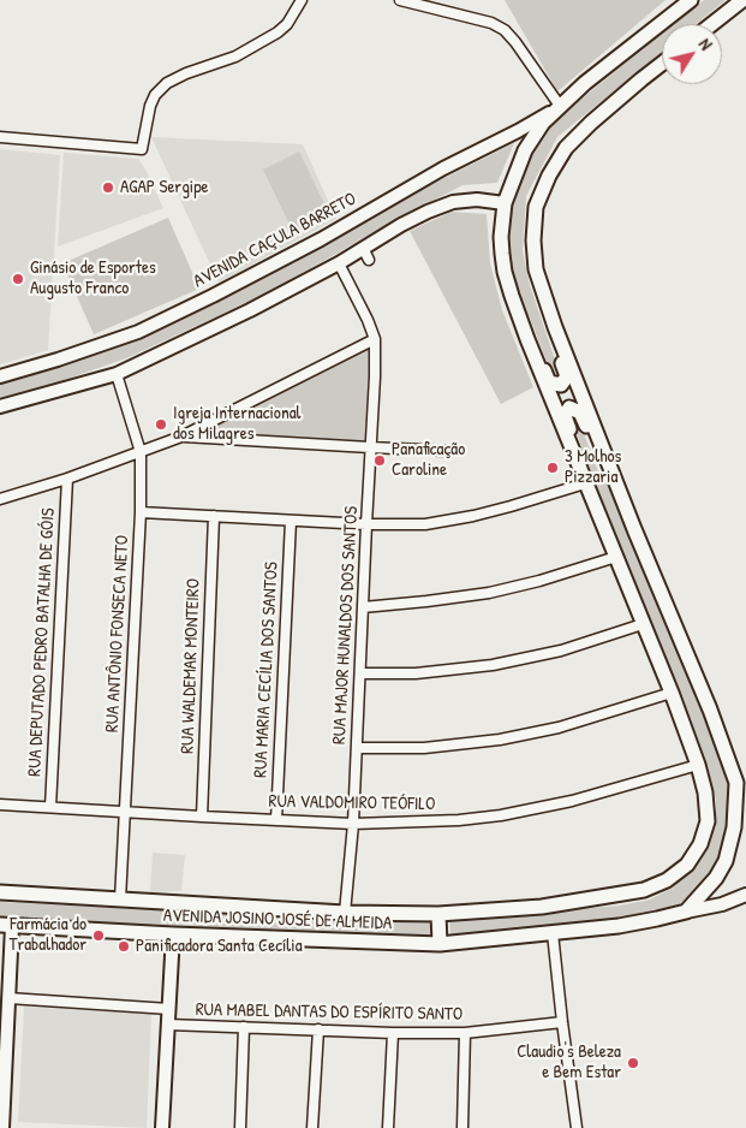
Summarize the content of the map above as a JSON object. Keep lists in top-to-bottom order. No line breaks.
{"streets":{"main road":["AVENIDA JOSINO JOSÉ DE ALMEIDA"],"street":["AVENIDA CAÇULA BARRETO","RUA MAJOR HUNALDOS DOS SANTOS","RUA ANTÔNIO FONSECA NETO","RUA DEPUTADO PEDRO BATALHA DE GÓIS","RUA WALDEMAR MONTEIRO","RUA MARIA CECÍLIA DOS SANTOS","RUA VALDOMIRO TEÓFILO","RUA MABEL DANTAS DO ESPÍRITO SANTO"]},"crossings":[["RUA MAJOR HUNALDOS DOS SANTOS","RUA VALDOMIRO TEÓFILO"],["RUA MAJOR HUNALDOS DOS SANTOS","AVENIDA JOSINO JOSÉ DE ALMEIDA"],["RUA ANTÔNIO FONSECA NETO","RUA VALDOMIRO TEÓFILO"],["RUA ANTÔNIO FONSECA NETO","AVENIDA JOSINO JOSÉ DE ALMEIDA"],["RUA DEPUTADO PEDRO BATALHA DE GÓIS","RUA VALDOMIRO TEÓFILO"],["RUA WALDEMAR MONTEIRO","RUA VALDOMIRO TEÓFILO"],["RUA MARIA CECÍLIA DOS SANTOS","RUA VALDOMIRO TEÓFILO"],["RUA VALDOMIRO TEÓFILO","AVENIDA JOSINO JOSÉ DE ALMEIDA"]],"places":["AGAP Sergipe","Ginásio de Esportes Augusto Franco","Igreja Internacional dos Milagres","Panaficação Caroline","3 Molhos Pizzaria","Farmácia do Trabalhador","Panificadora Santa Cecília","Claudio's Beleza e Bem Estar"],"north":"top right"}
